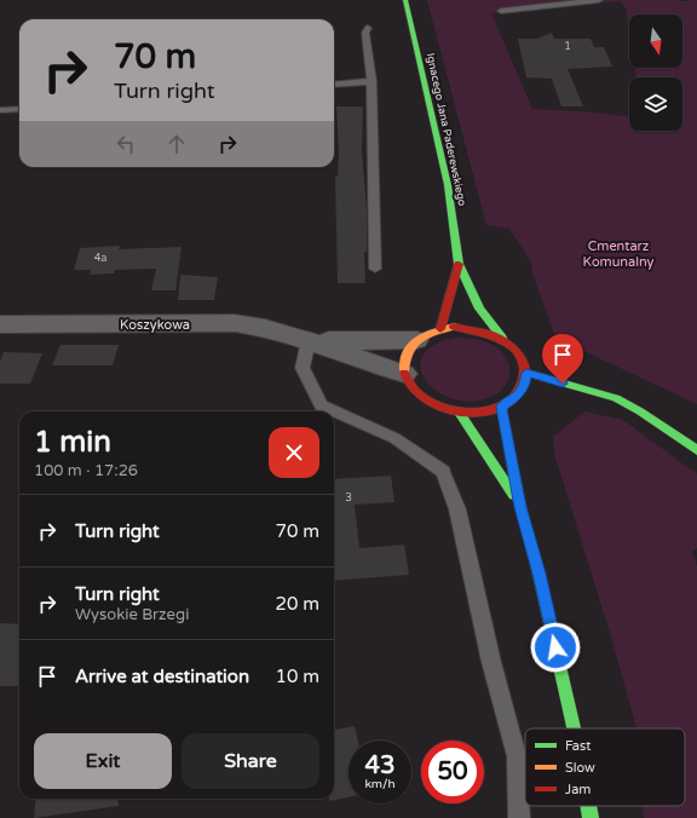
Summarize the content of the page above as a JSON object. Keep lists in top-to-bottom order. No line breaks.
{"streets":{"main road":["Ignacego Jana Paderewskiego"],"street":["Koszykowa"]},"crossings":[["Ignacego Jana Paderewskiego","Koszykowa"]],"parks":["Cmentarz Komunalny"],"house_numbers":["1","4a","3"],"legend":["Fast","Slow","Jam"],"north":"bottom","page":{"turn":["70 m","Turn right"],"heading":["1 min","100 m · 17:26"],"list":[{"name":"Turn right","value":"70 m"},{"name":"Turn right","note":"Wysokie Brzegi","value":"20 m"},{"name":"Arrive at destination","value":"10 m"}],"buttons":["Exit","Share"],"speed":"43 km/h","limit":"50"}}
